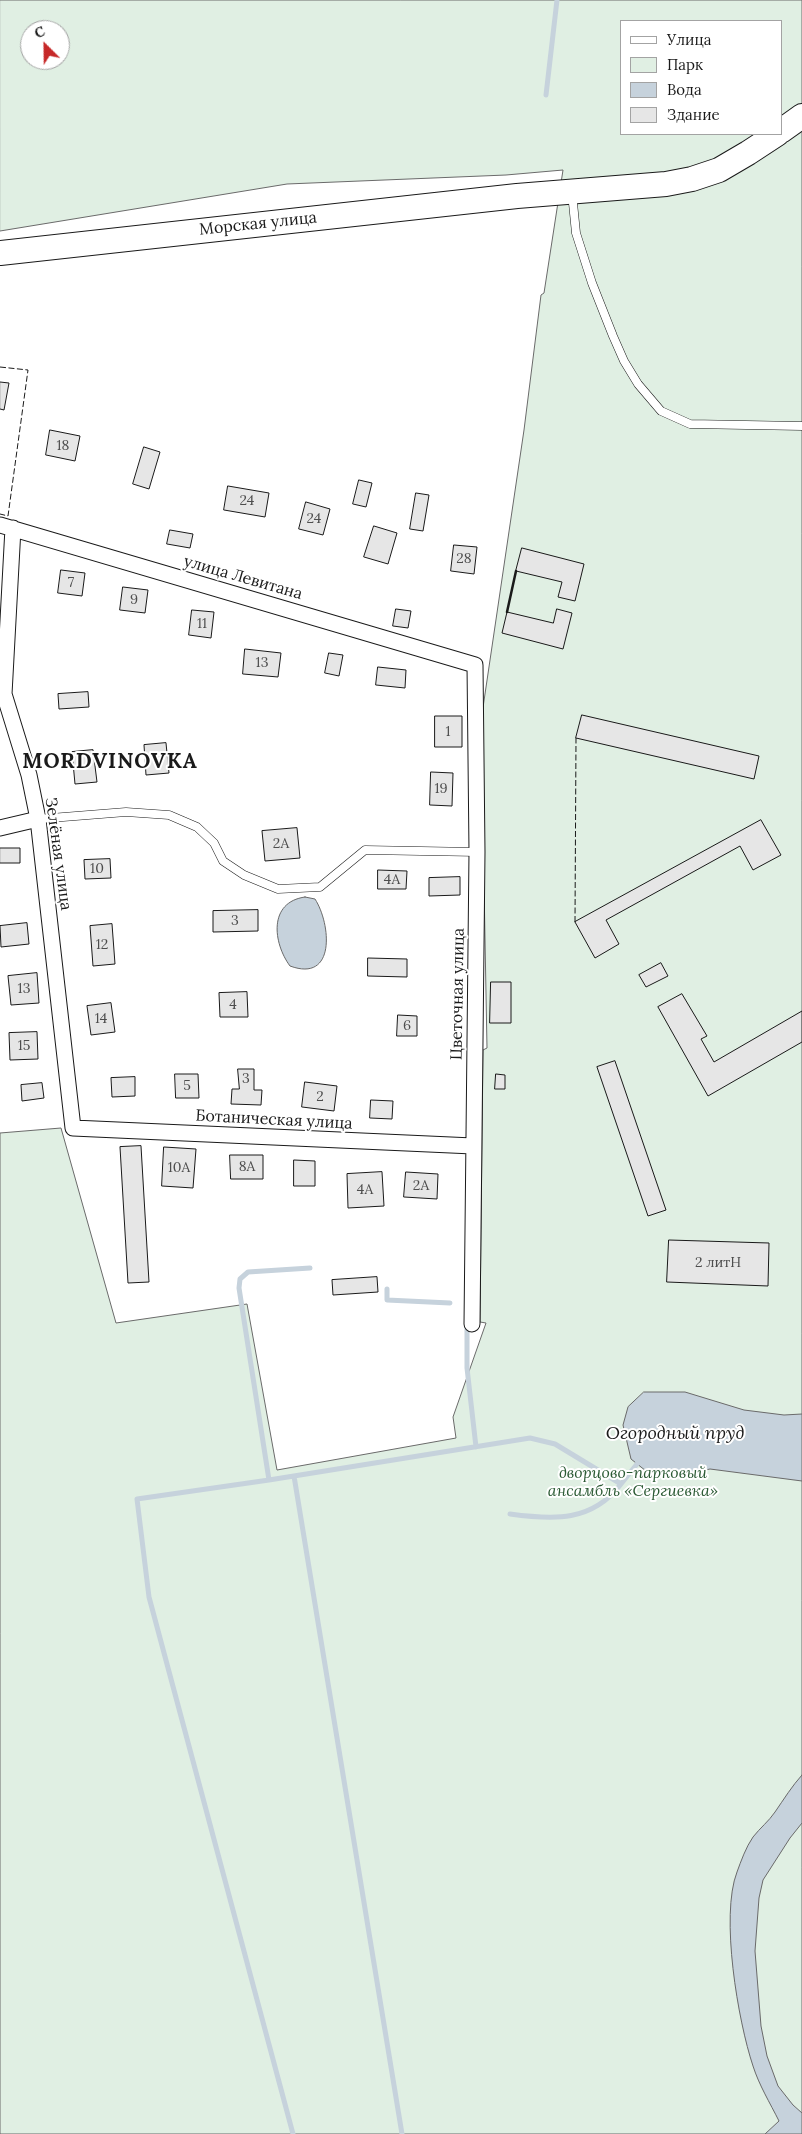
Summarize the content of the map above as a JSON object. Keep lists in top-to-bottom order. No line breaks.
{"streets":{"main road":["Морская улица"],"street":["улица Левитана","Зелёная улица","Цветочная улица","Ботаническая улица"]},"crossings":[["улица Левитана","Зелёная улица"],["улица Левитана","Цветочная улица"],["Зелёная улица","Ботаническая улица"],["Цветочная улица","Ботаническая улица"]],"districts":["MORDVINOVKA"],"water":["Огородный пруд"],"parks":["дворцово-парковый ансамбль «Сергиевка»"],"house_numbers":["18","24","24","28","7","9","11","13","1","19","2А","10","4А","3","12","13","4","14","6","15","3","5","2","8А","10А","2А","4А","2 литН"],"legend":["Улица","Парк","Вода","Здание"],"north":"top left"}
